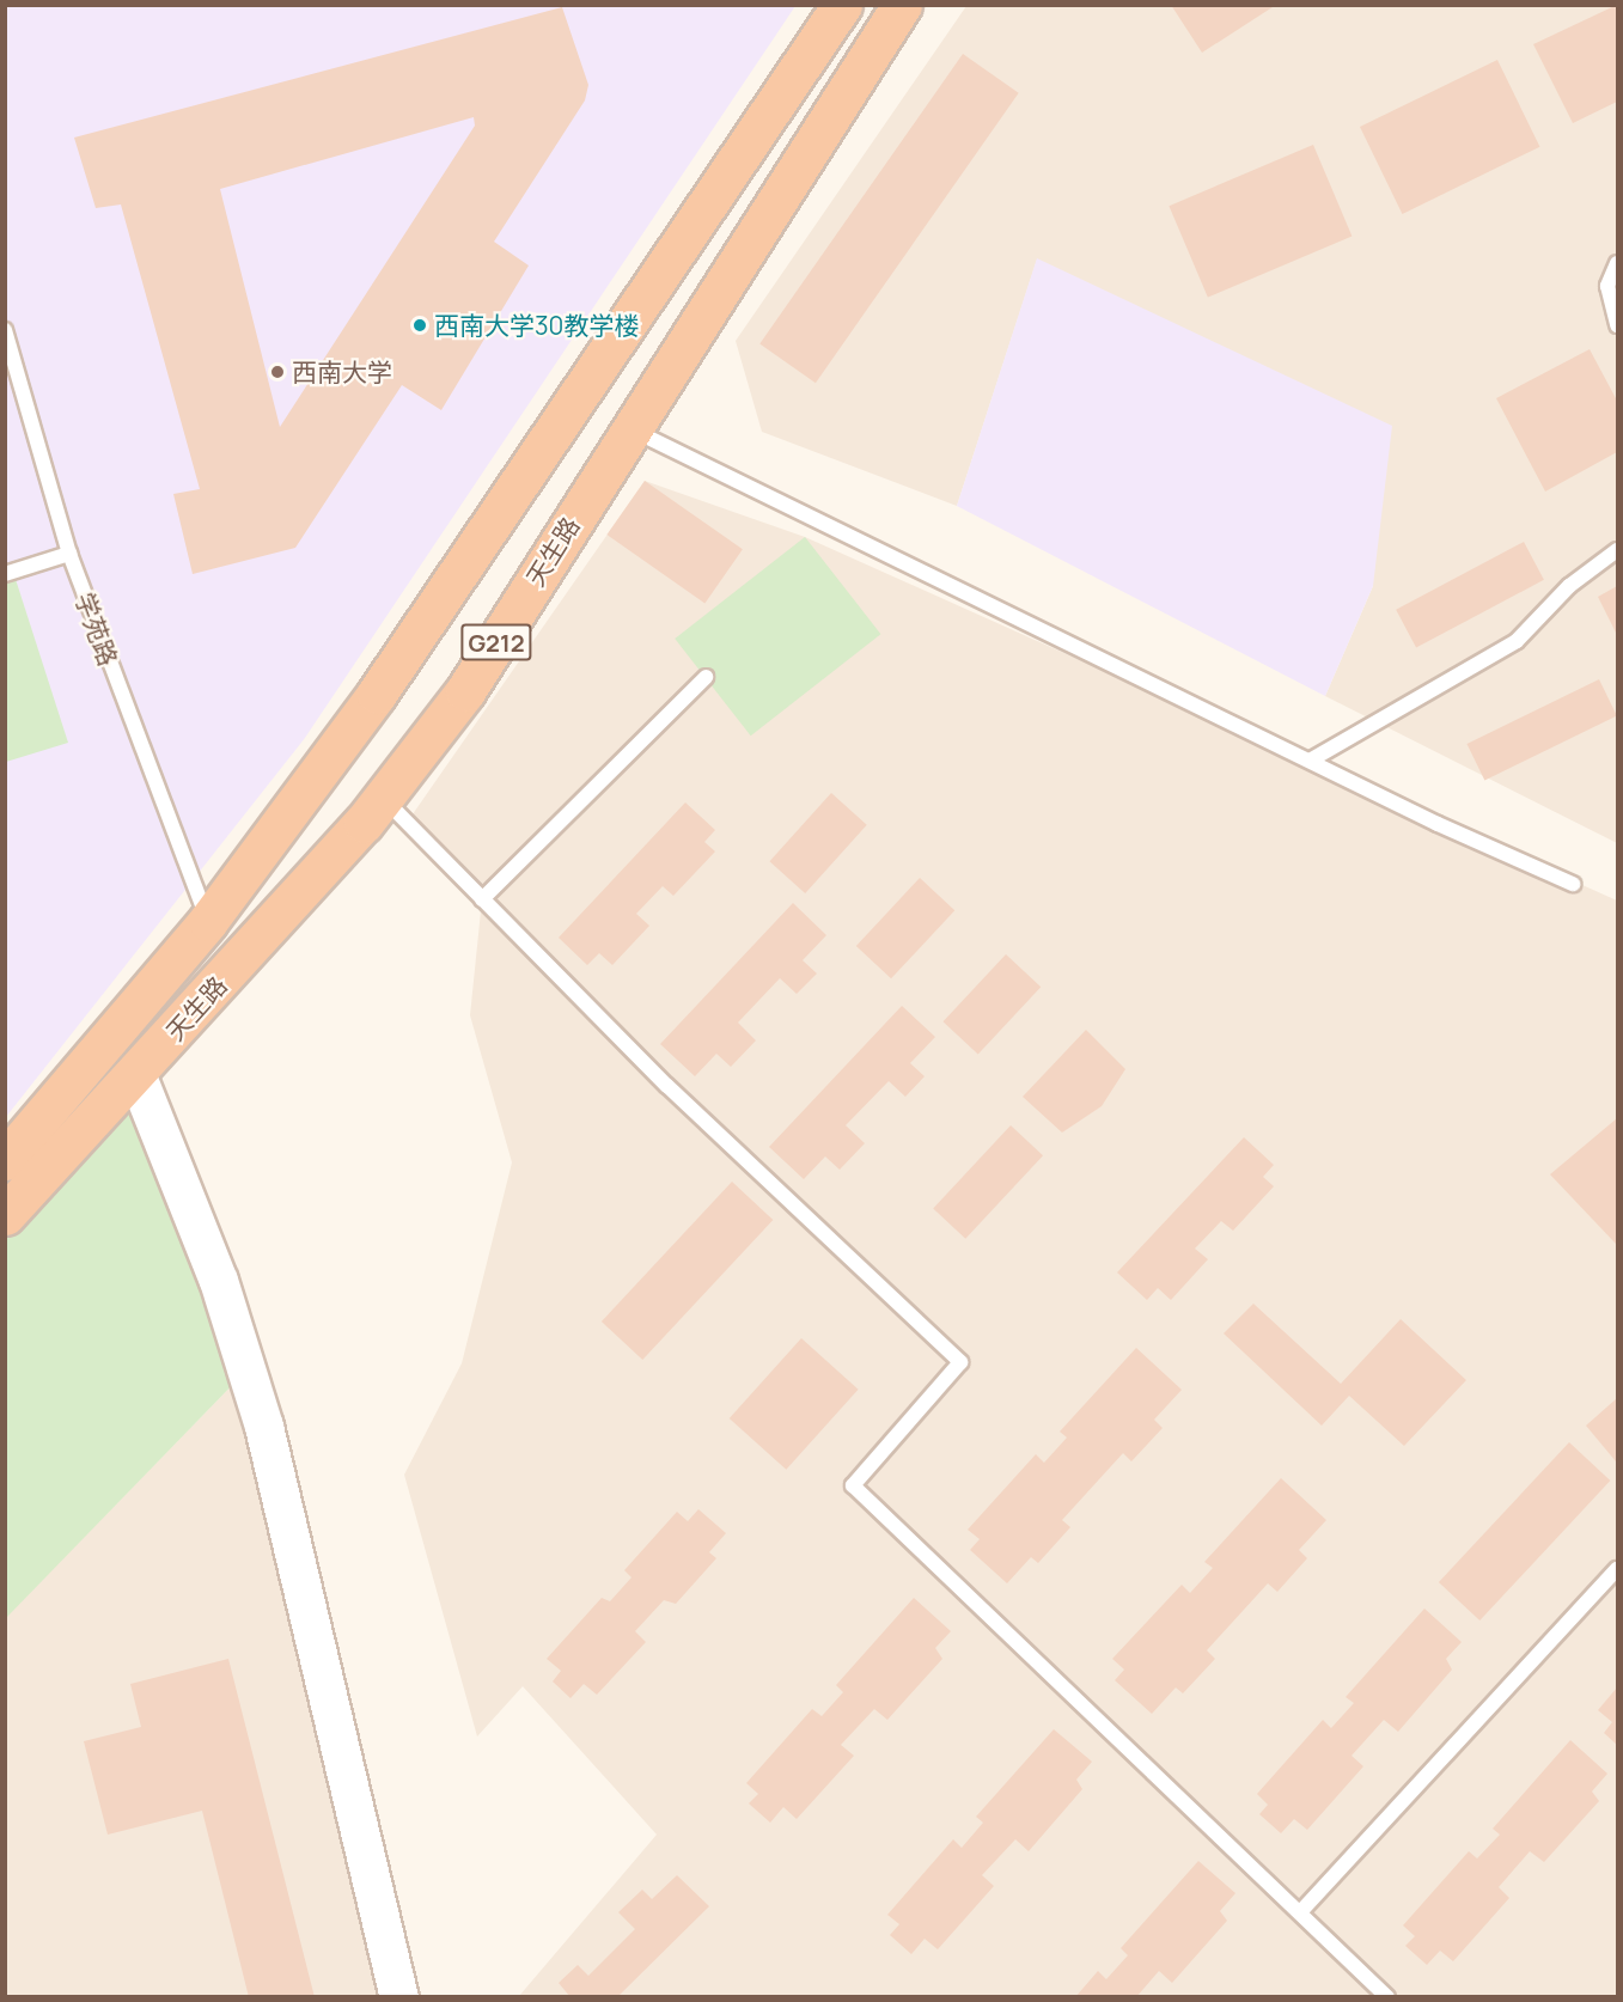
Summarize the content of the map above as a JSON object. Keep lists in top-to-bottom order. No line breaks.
{"streets":{"highway":["天生路","G212"],"lane":["学苑路"]},"crossings":[["天生路","学苑路"]],"places":["西南大学30教学楼","西南大学"]}
